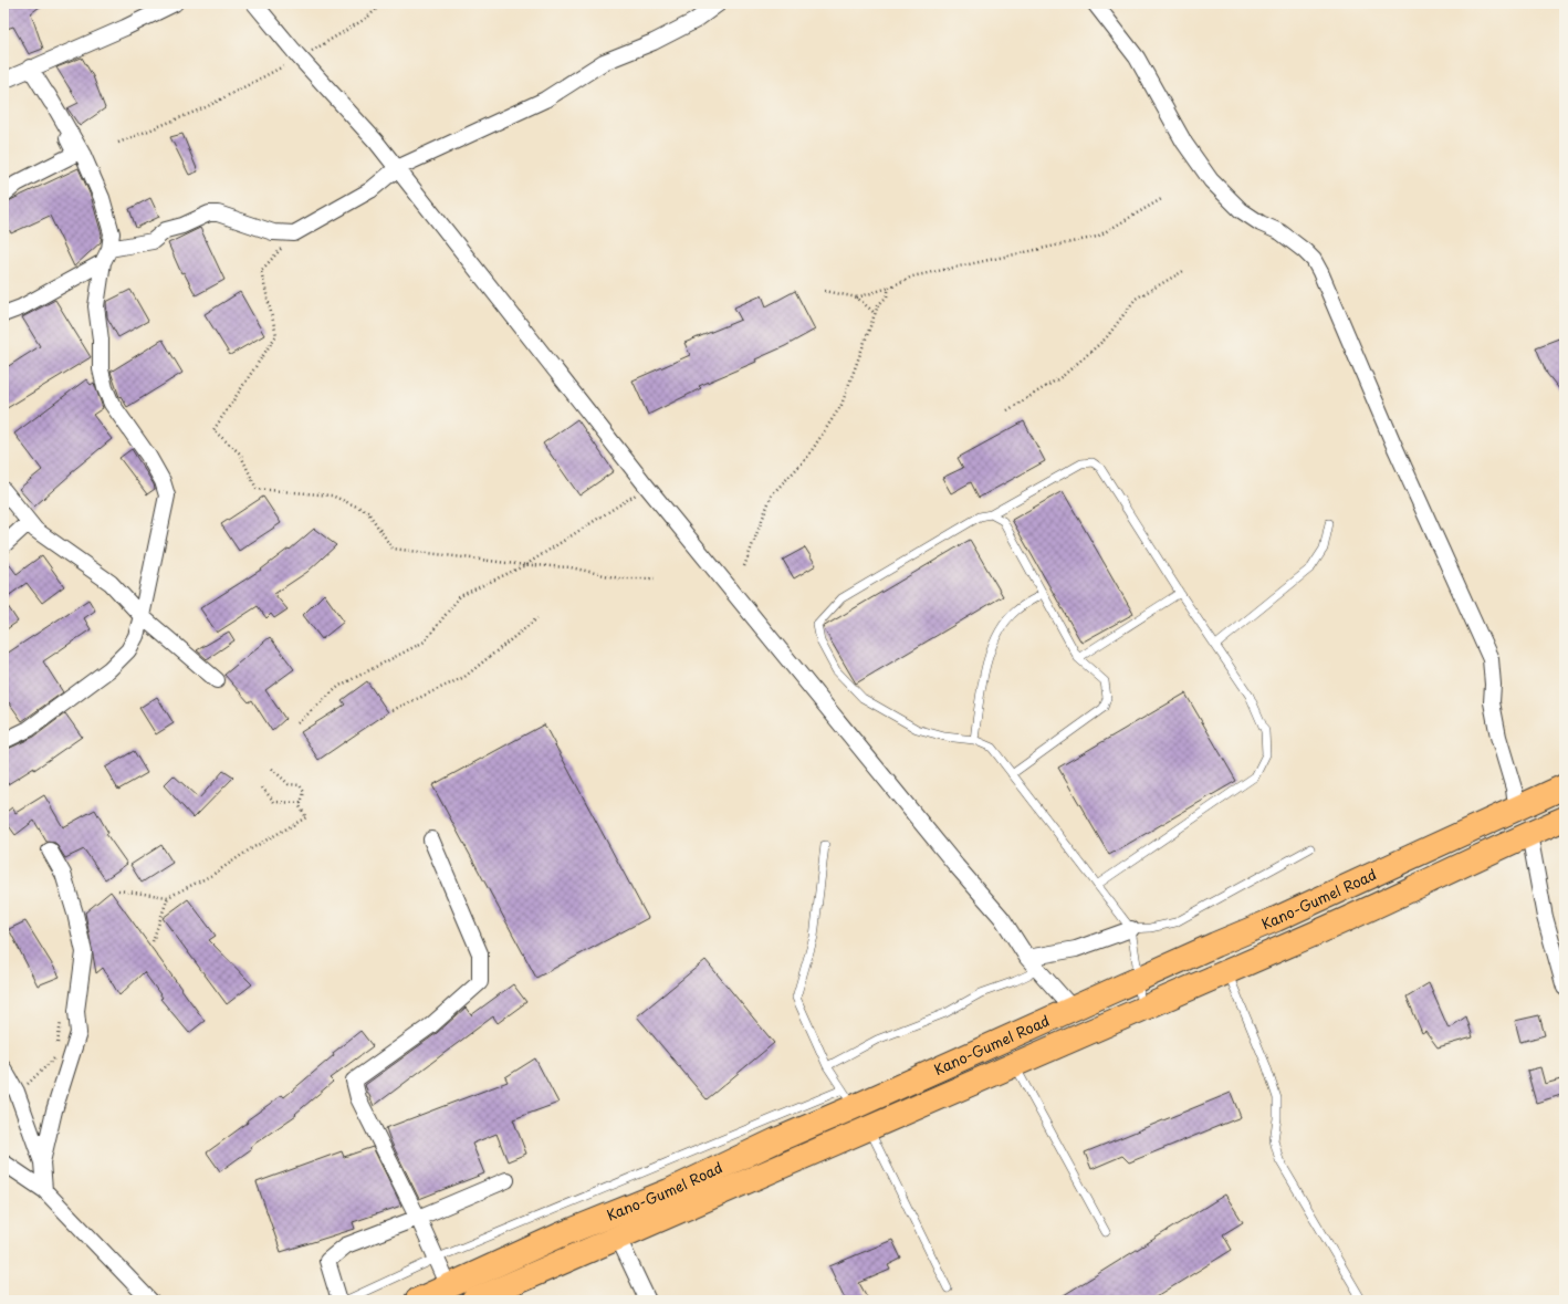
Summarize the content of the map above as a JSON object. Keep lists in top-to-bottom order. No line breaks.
{"streets":{"main road":["Kano-Gumel Road"]}}
